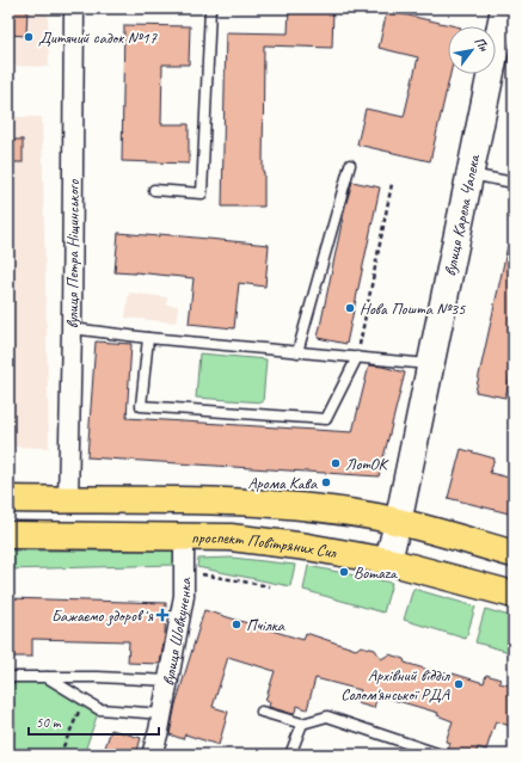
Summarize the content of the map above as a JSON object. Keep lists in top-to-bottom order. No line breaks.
{"streets":{"main road":["проспект Повітряних Сил"],"street":["вулиця Карела Чапека","вулиця Петра Ніщинського","вулиця Шовкуненка"]},"crossings":[["вулиця Карела Чапека","проспект Повітряних Сил"],["проспект Повітряних Сил","вулиця Шовкуненка"]],"places":{"other":["Дитячий садок №17","Нова Пошта №35","ЛотОК","Арома Кава","Bomaza","Пчілка","Архівний відділ Солом'янської РДА"],"health":["Бажаємо здоровʼя"]},"scale_bar":"50 m","north":"top right"}
